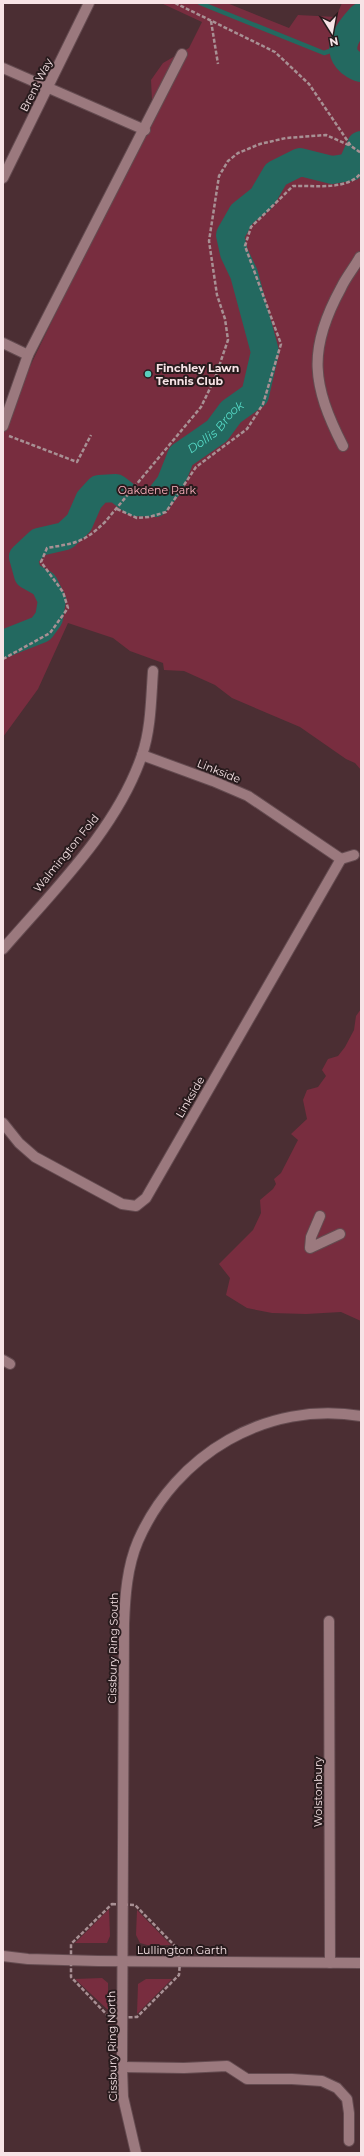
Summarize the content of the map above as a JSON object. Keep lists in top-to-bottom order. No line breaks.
{"streets":{"street":["Brent Way","Linkside","Walmington Fold","Cissbury Ring South","Wolstonbury","Lullington Garth","Cissbury Ring North"]},"crossings":[["Linkside","Walmington Fold"],["Cissbury Ring South","Lullington Garth"],["Cissbury Ring South","Cissbury Ring North"],["Wolstonbury","Lullington Garth"],["Lullington Garth","Cissbury Ring North"]],"water":["Dollis Brook"],"parks":["Oakdene Park"],"places":["Finchley Lawn Tennis Club"],"north":"bottom"}
